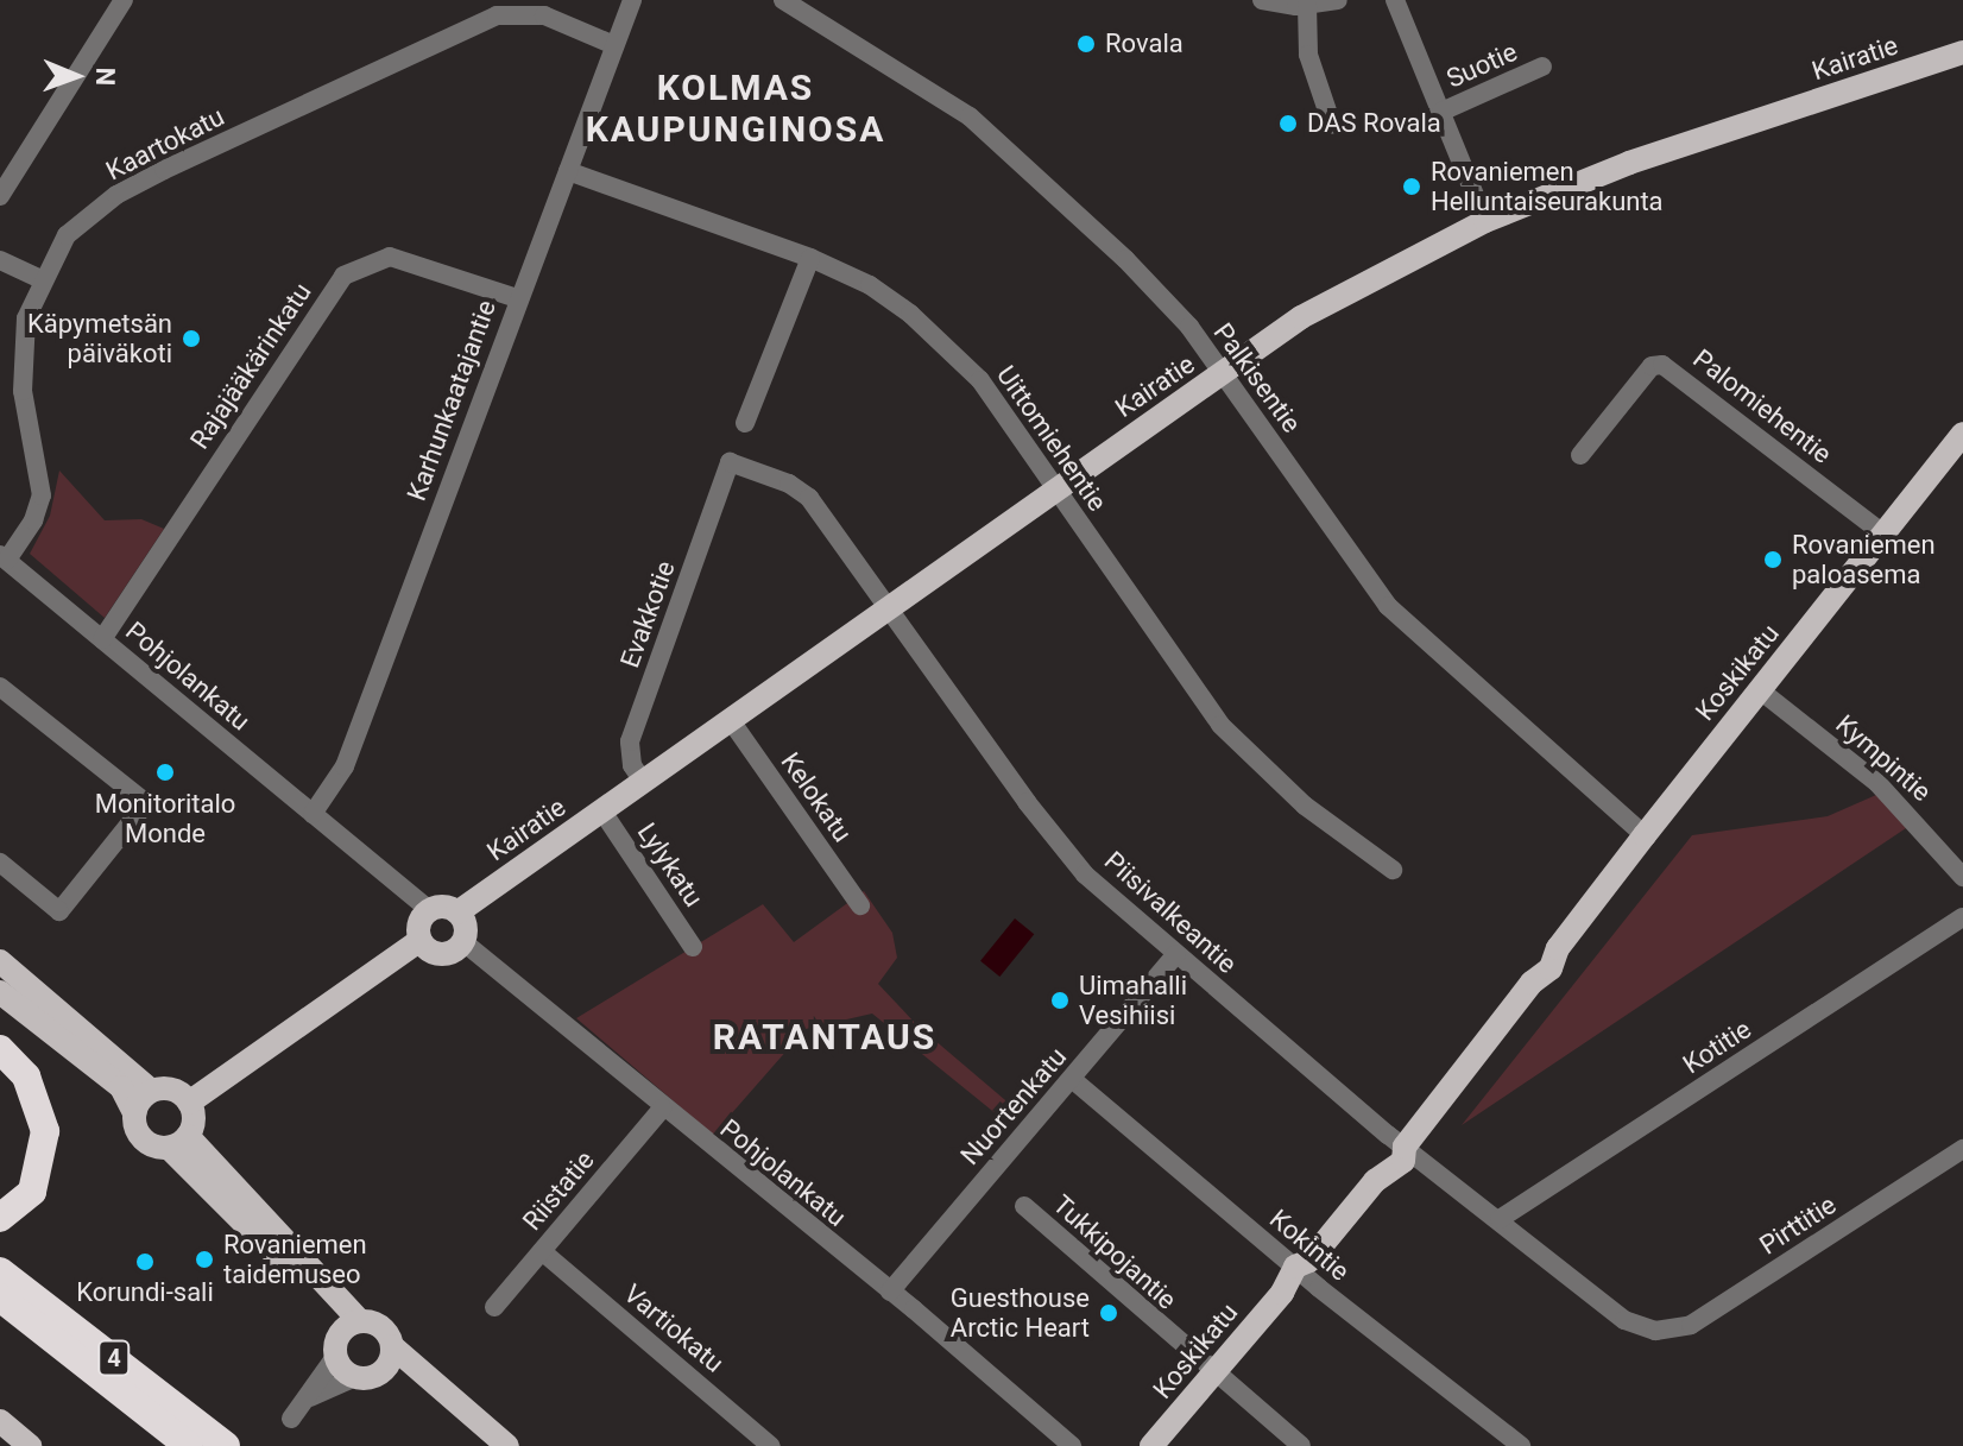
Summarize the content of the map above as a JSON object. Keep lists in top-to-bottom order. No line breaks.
{"streets":{"highway":["4"],"main road":["Kairatie","Koskikatu"],"street":["Suotie","Kaartokatu","Rajajääkärinkatu","Palkisentie","Karhunkaatajantie","Palomiehentie","Uittomiehentie","Evakkotie","Pohjolankatu","Kympintie","Kelokatu","Lylykatu","Piisivalkeantie","Kotitie","Nuortenkatu","Riistatie","Pirttitie","Kokintie","Tukkipojantie","Vartiokatu"]},"crossings":[["Kairatie","Palkisentie"],["Kairatie","Uittomiehentie"],["Kairatie","Evakkotie"],["Kairatie","Pohjolankatu"],["Kairatie","Kelokatu"],["Kairatie","Lylykatu"],["Kairatie","Piisivalkeantie"],["Kaartokatu","Karhunkaatajantie"],["Kaartokatu","Pohjolankatu"],["Rajajääkärinkatu","Karhunkaatajantie"],["Rajajääkärinkatu","Pohjolankatu"],["Palkisentie","Koskikatu"],["Karhunkaatajantie","Uittomiehentie"],["Karhunkaatajantie","Pohjolankatu"],["Palomiehentie","Koskikatu"],["Evakkotie","Piisivalkeantie"],["Koskikatu","Kympintie"],["Koskikatu","Piisivalkeantie"],["Koskikatu","Kokintie"],["Koskikatu","Tukkipojantie"],["Pohjolankatu","Nuortenkatu"],["Pohjolankatu","Riistatie"],["Piisivalkeantie","Kotitie"],["Piisivalkeantie","Nuortenkatu"],["Piisivalkeantie","Pirttitie"],["Nuortenkatu","Kokintie"],["Riistatie","Vartiokatu"]],"districts":["KOLMAS KAUPUNGINOSA","RATANTAUS"],"places":["Rovala","DAS Rovala","Rovaniemen Helluntaiseurakunta","Käpymetsän päiväkoti","Rovaniemen paloasema","Monitoritalo Monde","Uimahalli Vesihiisi","Rovaniemen taidemuseo","Korundi-sali","Guesthouse Arctic Heart"],"north":"right"}
